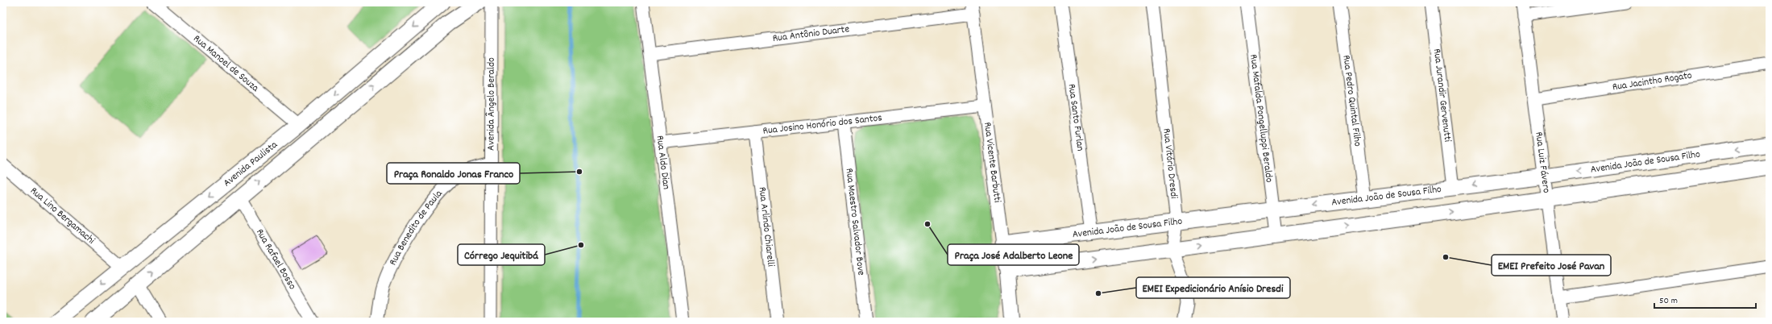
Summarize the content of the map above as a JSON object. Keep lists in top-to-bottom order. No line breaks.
{"streets":{"street":["Rua Antônio Duarte","Rua Manoel de Souza","Rua Jacintho Rogato","Rua Jurandir Gervenutti","Rua Pedro Quintal Filho","Avenida Ângelo Beraldo","Rua Santo Furlan","Rua Mafalda Pongelluppi Beraldo","Rua Josino Honório dos Santos","Rua Aldo Dian","Rua Vicente Barbutti","Rua Luiz Fávero","Avenida João de Sousa Filho","Rua Vitório Dresdi","Avenida Paulista","Rua Lino Bergamachi","Rua Maestro Salvador Bove","Rua Arlindo Chiarelli","Rua Benedito de Paula","Rua Rafael Bosso"]},"crossings":[["Rua Antônio Duarte","Rua Aldo Dian"],["Rua Antônio Duarte","Rua Vicente Barbutti"],["Rua Manoel de Souza","Avenida Paulista"],["Rua Jacintho Rogato","Rua Luiz Fávero"],["Rua Jurandir Gervenutti","Avenida João de Sousa Filho"],["Rua Pedro Quintal Filho","Avenida João de Sousa Filho"],["Avenida Ângelo Beraldo","Rua Benedito de Paula"],["Rua Santo Furlan","Avenida João de Sousa Filho"],["Rua Mafalda Pongelluppi Beraldo","Avenida João de Sousa Filho"],["Rua Josino Honório dos Santos","Rua Aldo Dian"],["Rua Josino Honório dos Santos","Rua Vicente Barbutti"],["Rua Josino Honório dos Santos","Rua Maestro Salvador Bove"],["Rua Josino Honório dos Santos","Rua Arlindo Chiarelli"],["Rua Vicente Barbutti","Avenida João de Sousa Filho"],["Rua Luiz Fávero","Avenida João de Sousa Filho"],["Avenida João de Sousa Filho","Rua Vitório Dresdi"],["Avenida Paulista","Rua Lino Bergamachi"],["Avenida Paulista","Rua Rafael Bosso"]],"places":["Praça Ronaldo Jonas Franco","Praça José Adalberto Leone","Córrego Jequitibá","EMEI Prefeito José Pavan","EMEI Expedicionário Anísio Dresdi"],"scale_bar":"50 m"}
